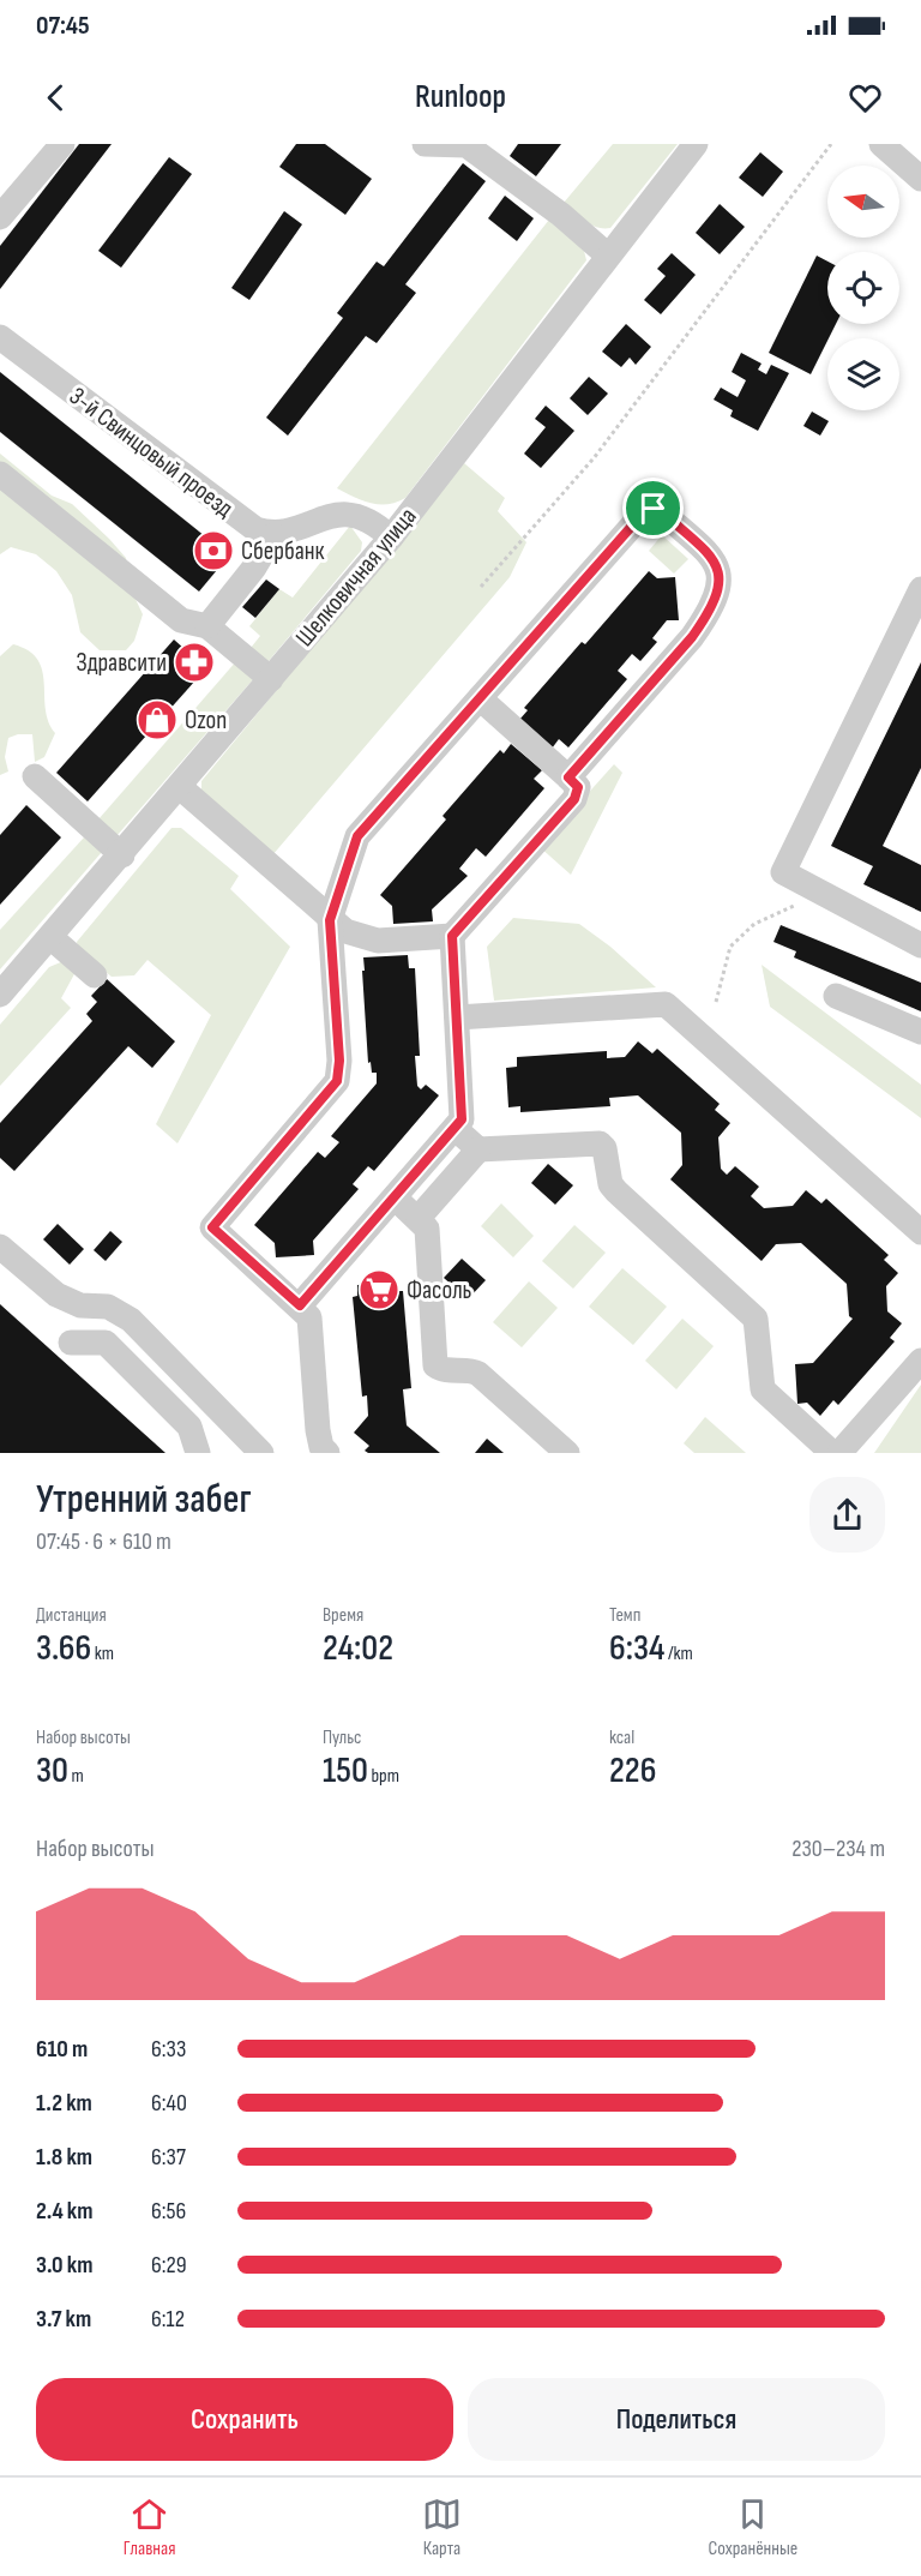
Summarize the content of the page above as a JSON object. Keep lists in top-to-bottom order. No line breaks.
{"streets":{"street":["3-й Свинцовый проезд","Шелковичная улица"]},"places":{"bank":["Сбербанк"],"pharmacy":["Здравсити"],"shop":["Ozon"],"supermarket":["Фасоль"]},"north":"left","page":{"status":"07:45","header":"Runloop","heading":["Утренний забег","07:45 · 6 × 610 m"],"stats":[["Дистанция","3.66 km"],["Время","24:02"],["Темп","6:34 /km"],["Набор высоты","30 m"],["Пульс","150 bpm"],["kcal","226"]],"chart":["Набор высоты","230–234 m"],"list":[{"name":"610 m","note":"6:33"},{"name":"1.2 km","note":"6:40"},{"name":"1.8 km","note":"6:37"},{"name":"2.4 km","note":"6:56"},{"name":"3.0 km","note":"6:29"},{"name":"3.7 km","note":"6:12"}],"buttons":["Сохранить","Поделиться"],"tabs":["Главная","Карта","Сохранённые"]}}
